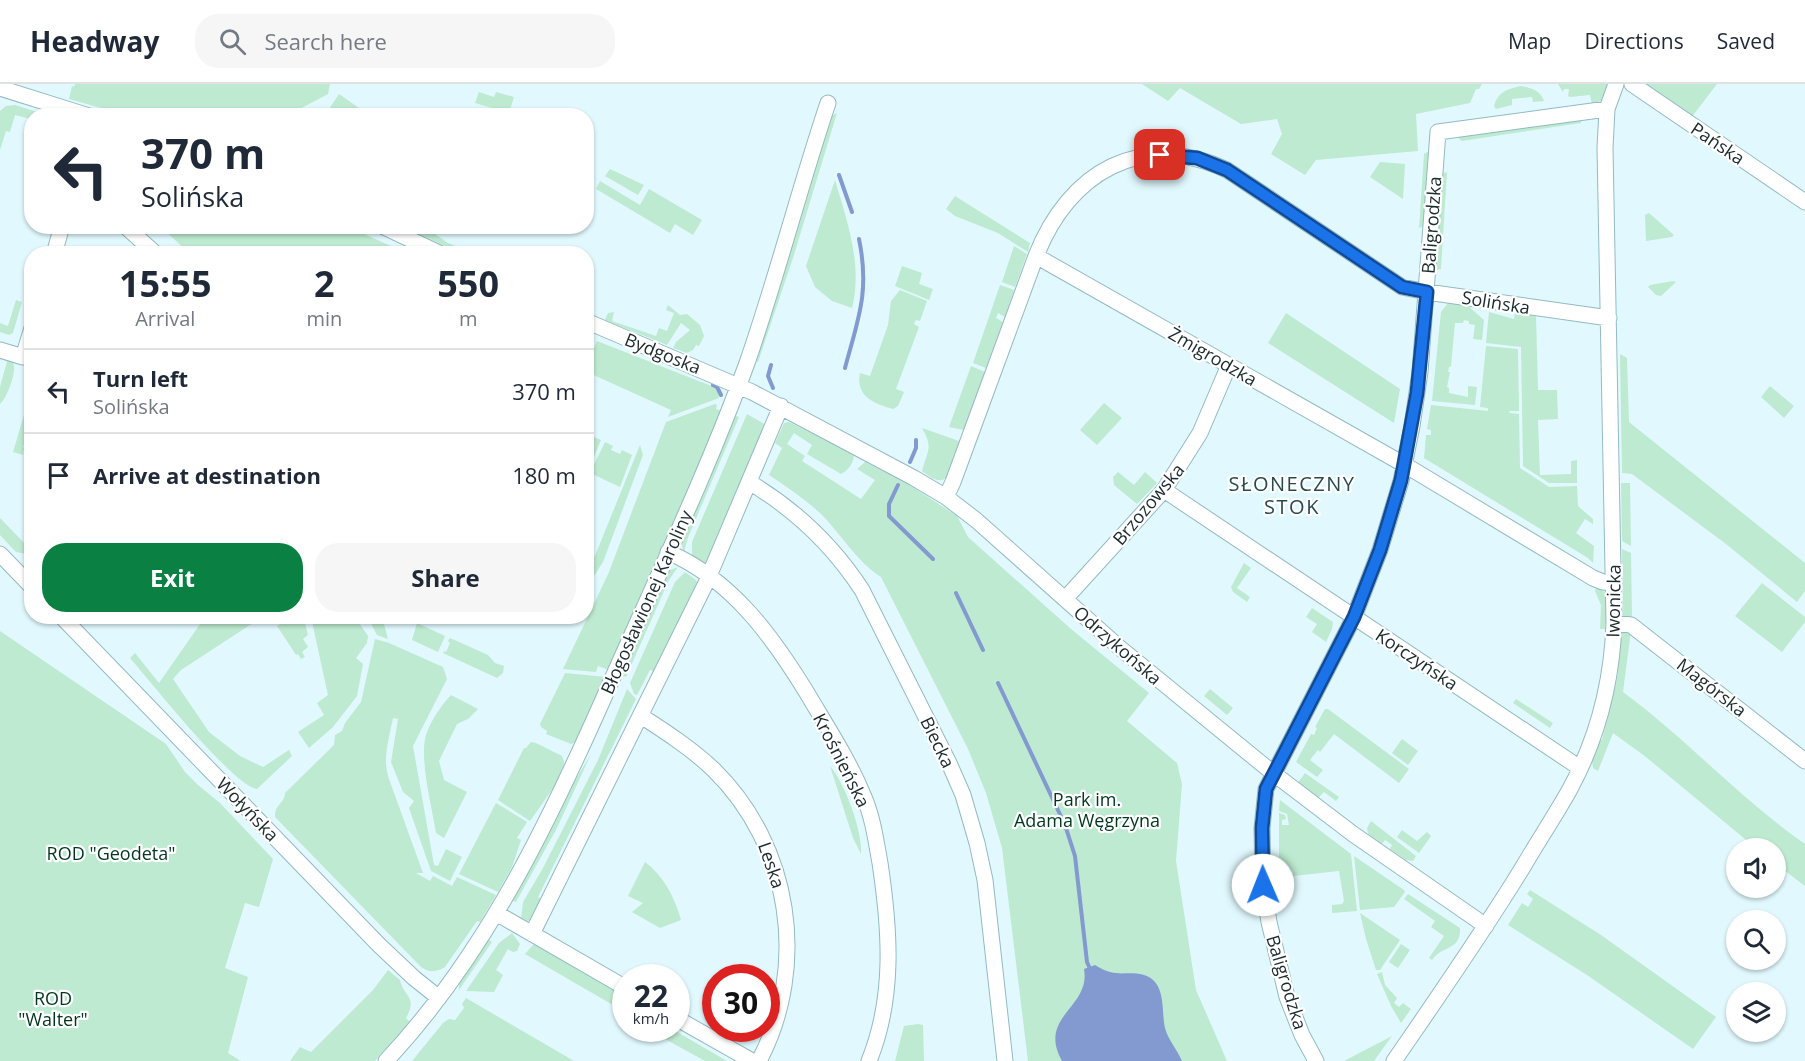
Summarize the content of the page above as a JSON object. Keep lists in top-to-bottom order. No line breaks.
{"streets":{"street":["Pańska","Baligrodzka","Solińska","Bydgoska","Żmigrodzka","Brzozowska","Iwonicka","Błogosławionej Karoliny","Odrzykońska","Korczyńska","Magórska","Biecka","Krośnieńska","Wołyńska","Leska"]},"crossings":[["Baligrodzka","Solińska"],["Baligrodzka","Żmigrodzka"],["Baligrodzka","Iwonicka"],["Baligrodzka","Odrzykońska"],["Baligrodzka","Korczyńska"],["Solińska","Żmigrodzka"],["Solińska","Iwonicka"],["Bydgoska","Błogosławionej Karoliny"],["Bydgoska","Odrzykońska"],["Żmigrodzka","Brzozowska"],["Żmigrodzka","Iwonicka"],["Brzozowska","Odrzykońska"],["Brzozowska","Korczyńska"],["Iwonicka","Odrzykońska"],["Iwonicka","Korczyńska"],["Iwonicka","Magórska"],["Błogosławionej Karoliny","Odrzykońska"],["Błogosławionej Karoliny","Krośnieńska"],["Błogosławionej Karoliny","Wołyńska"]],"districts":["SŁONECZNY STOK"],"parks":["Park im. Adama Węgrzyna","ROD \"Geodeta\"","ROD \"Walter\""],"page":{"header":"Headway","search":"Search here","nav":["Map","Directions","Saved"],"turn":["370 m","Solińska"],"eta":["15:55","Arrival","2","min","550","m"],"list":[{"name":"Turn left","note":"Solińska","value":"370 m"},{"name":"Arrive at destination","value":"180 m"}],"buttons":["Exit","Share"],"speed":"22 km/h","limit":"30"}}
